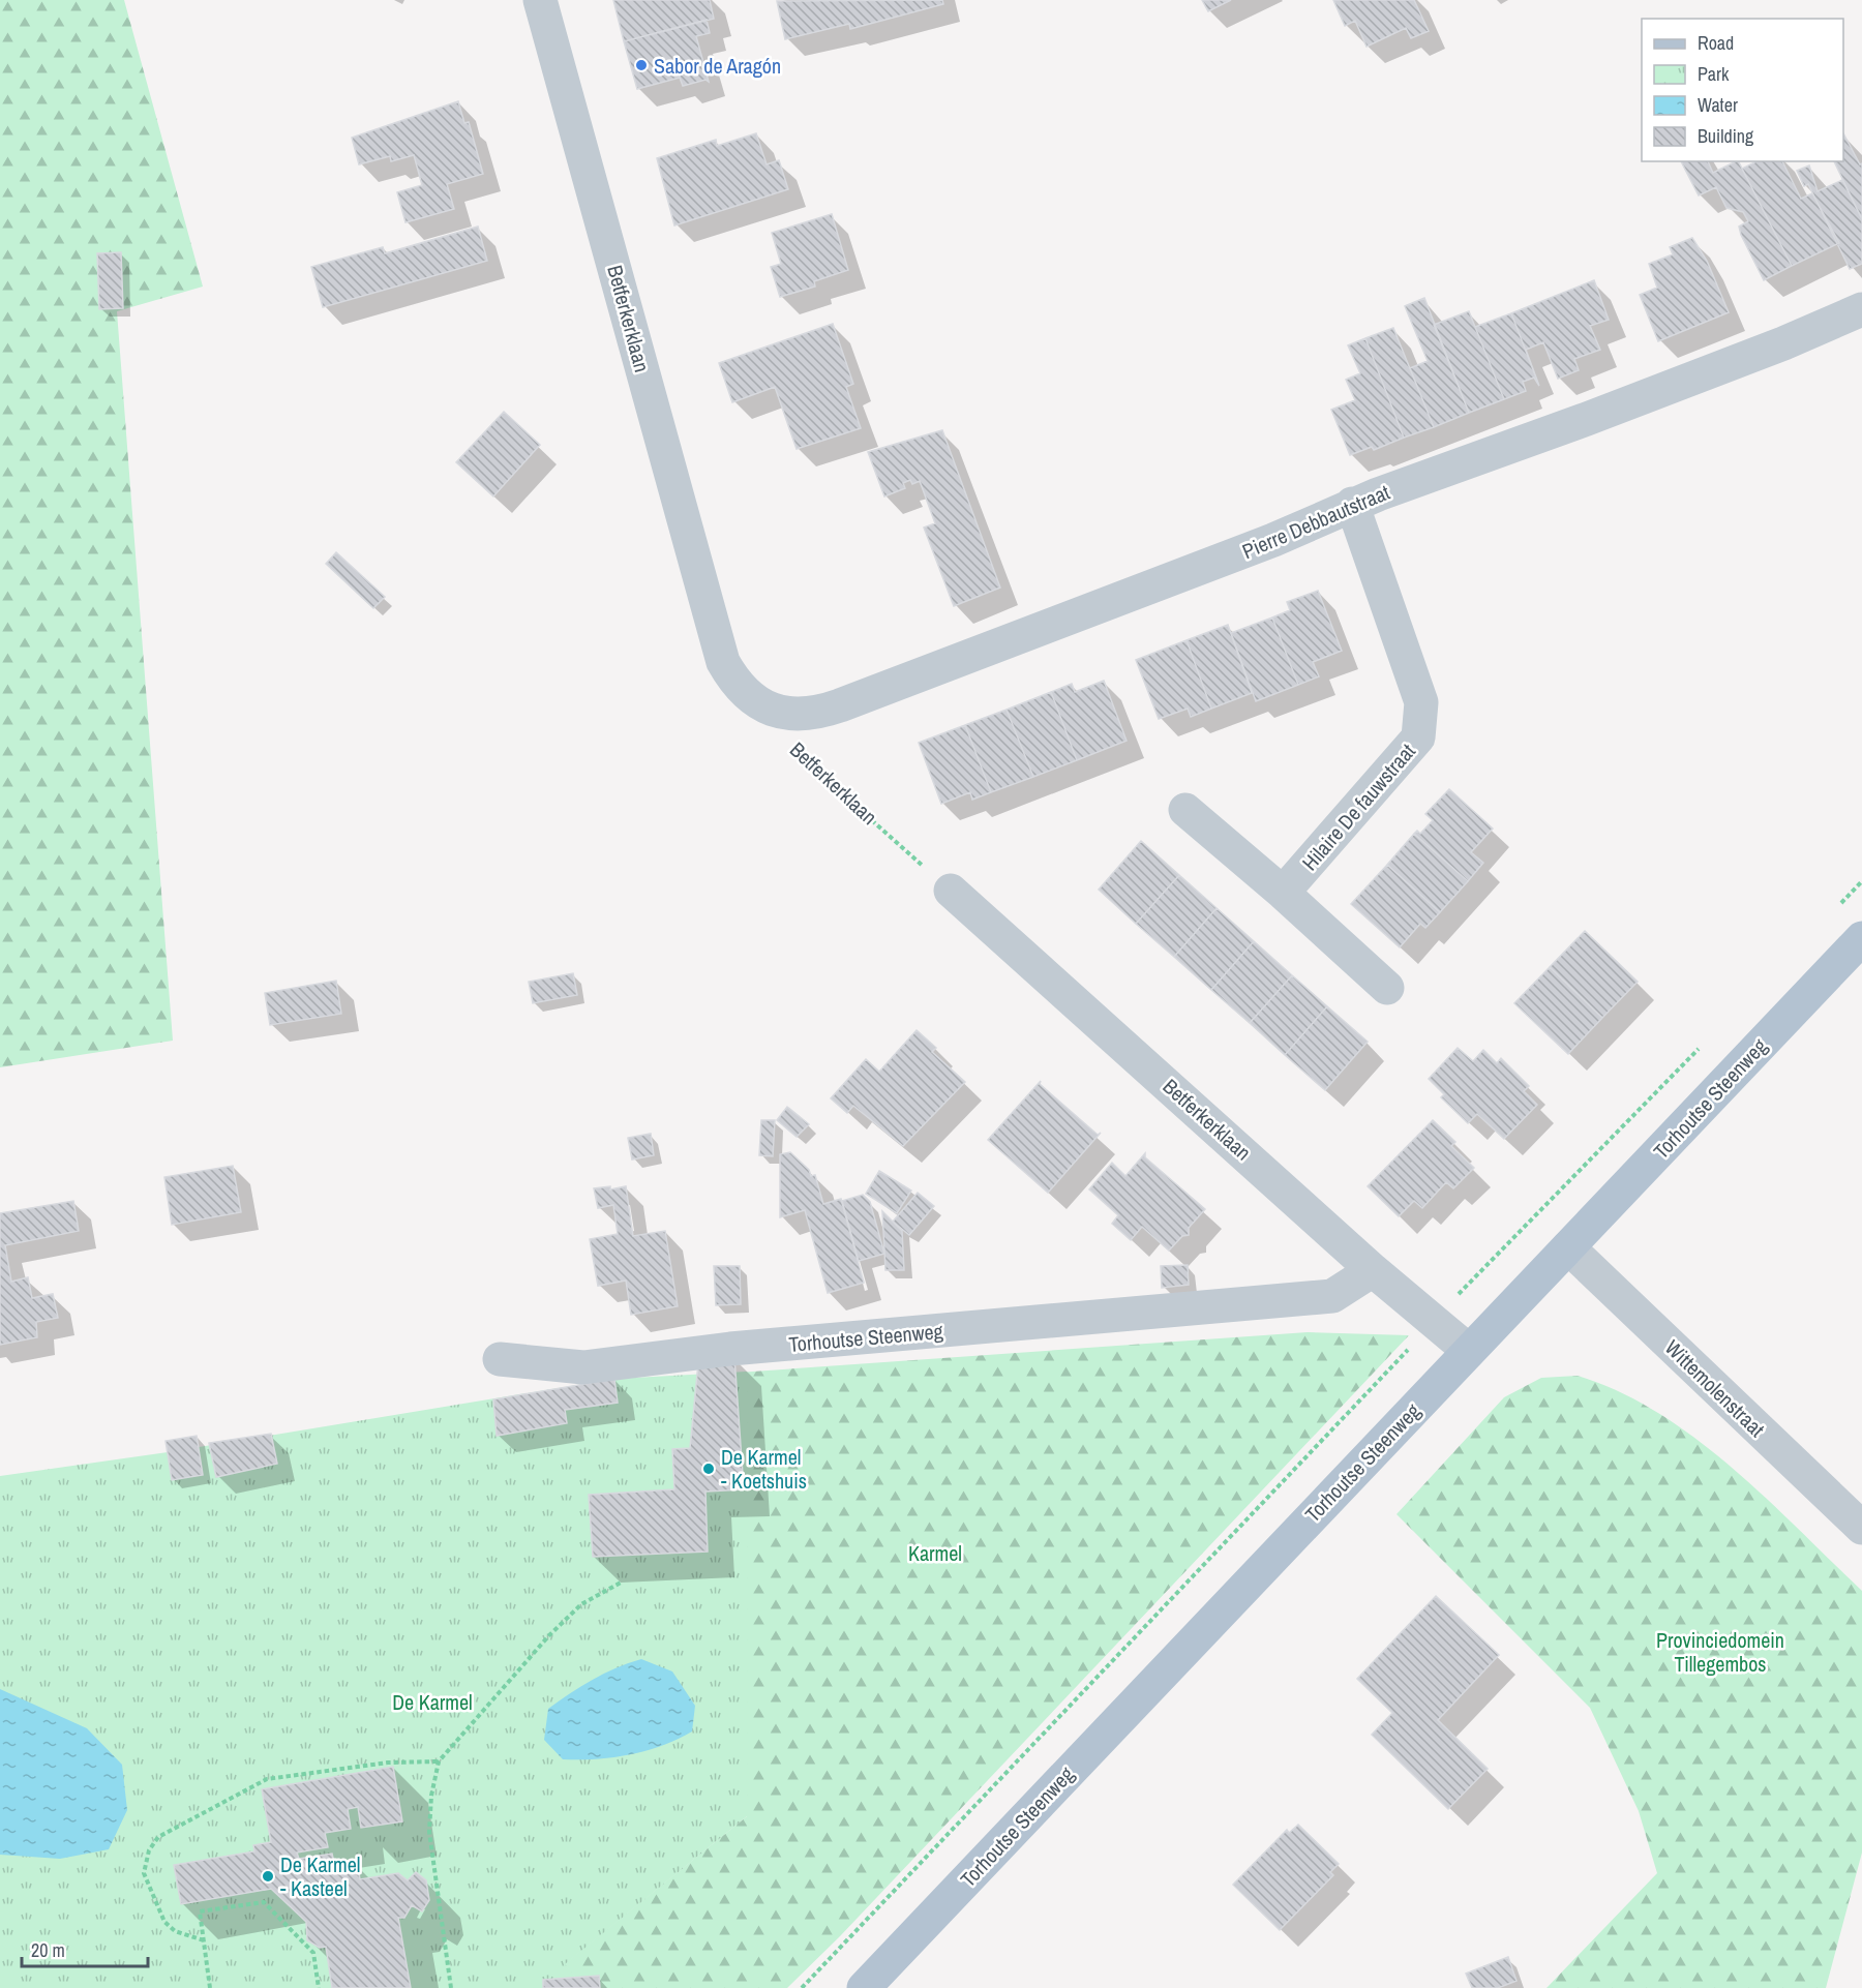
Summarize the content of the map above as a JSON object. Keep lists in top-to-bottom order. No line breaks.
{"streets":{"main road":["Torhoutse Steenweg"],"street":["Betferkerklaan","Pierre Debbautstraat","Hilaire De fauwstraat","Wittemolenstraat"]},"crossings":[["Betferkerklaan","Pierre Debbautstraat"],["Betferkerklaan","Torhoutse Steenweg"],["Pierre Debbautstraat","Hilaire De fauwstraat"],["Torhoutse Steenweg","Wittemolenstraat"]],"parks":["Karmel","Provinciedomein Tillegembos","De Karmel"],"places":["Sabor de Aragón","De Karmel - Koetshuis","De Karmel - Kasteel"],"legend":["Road","Park","Water","Building"],"scale_bar":"20 m"}
